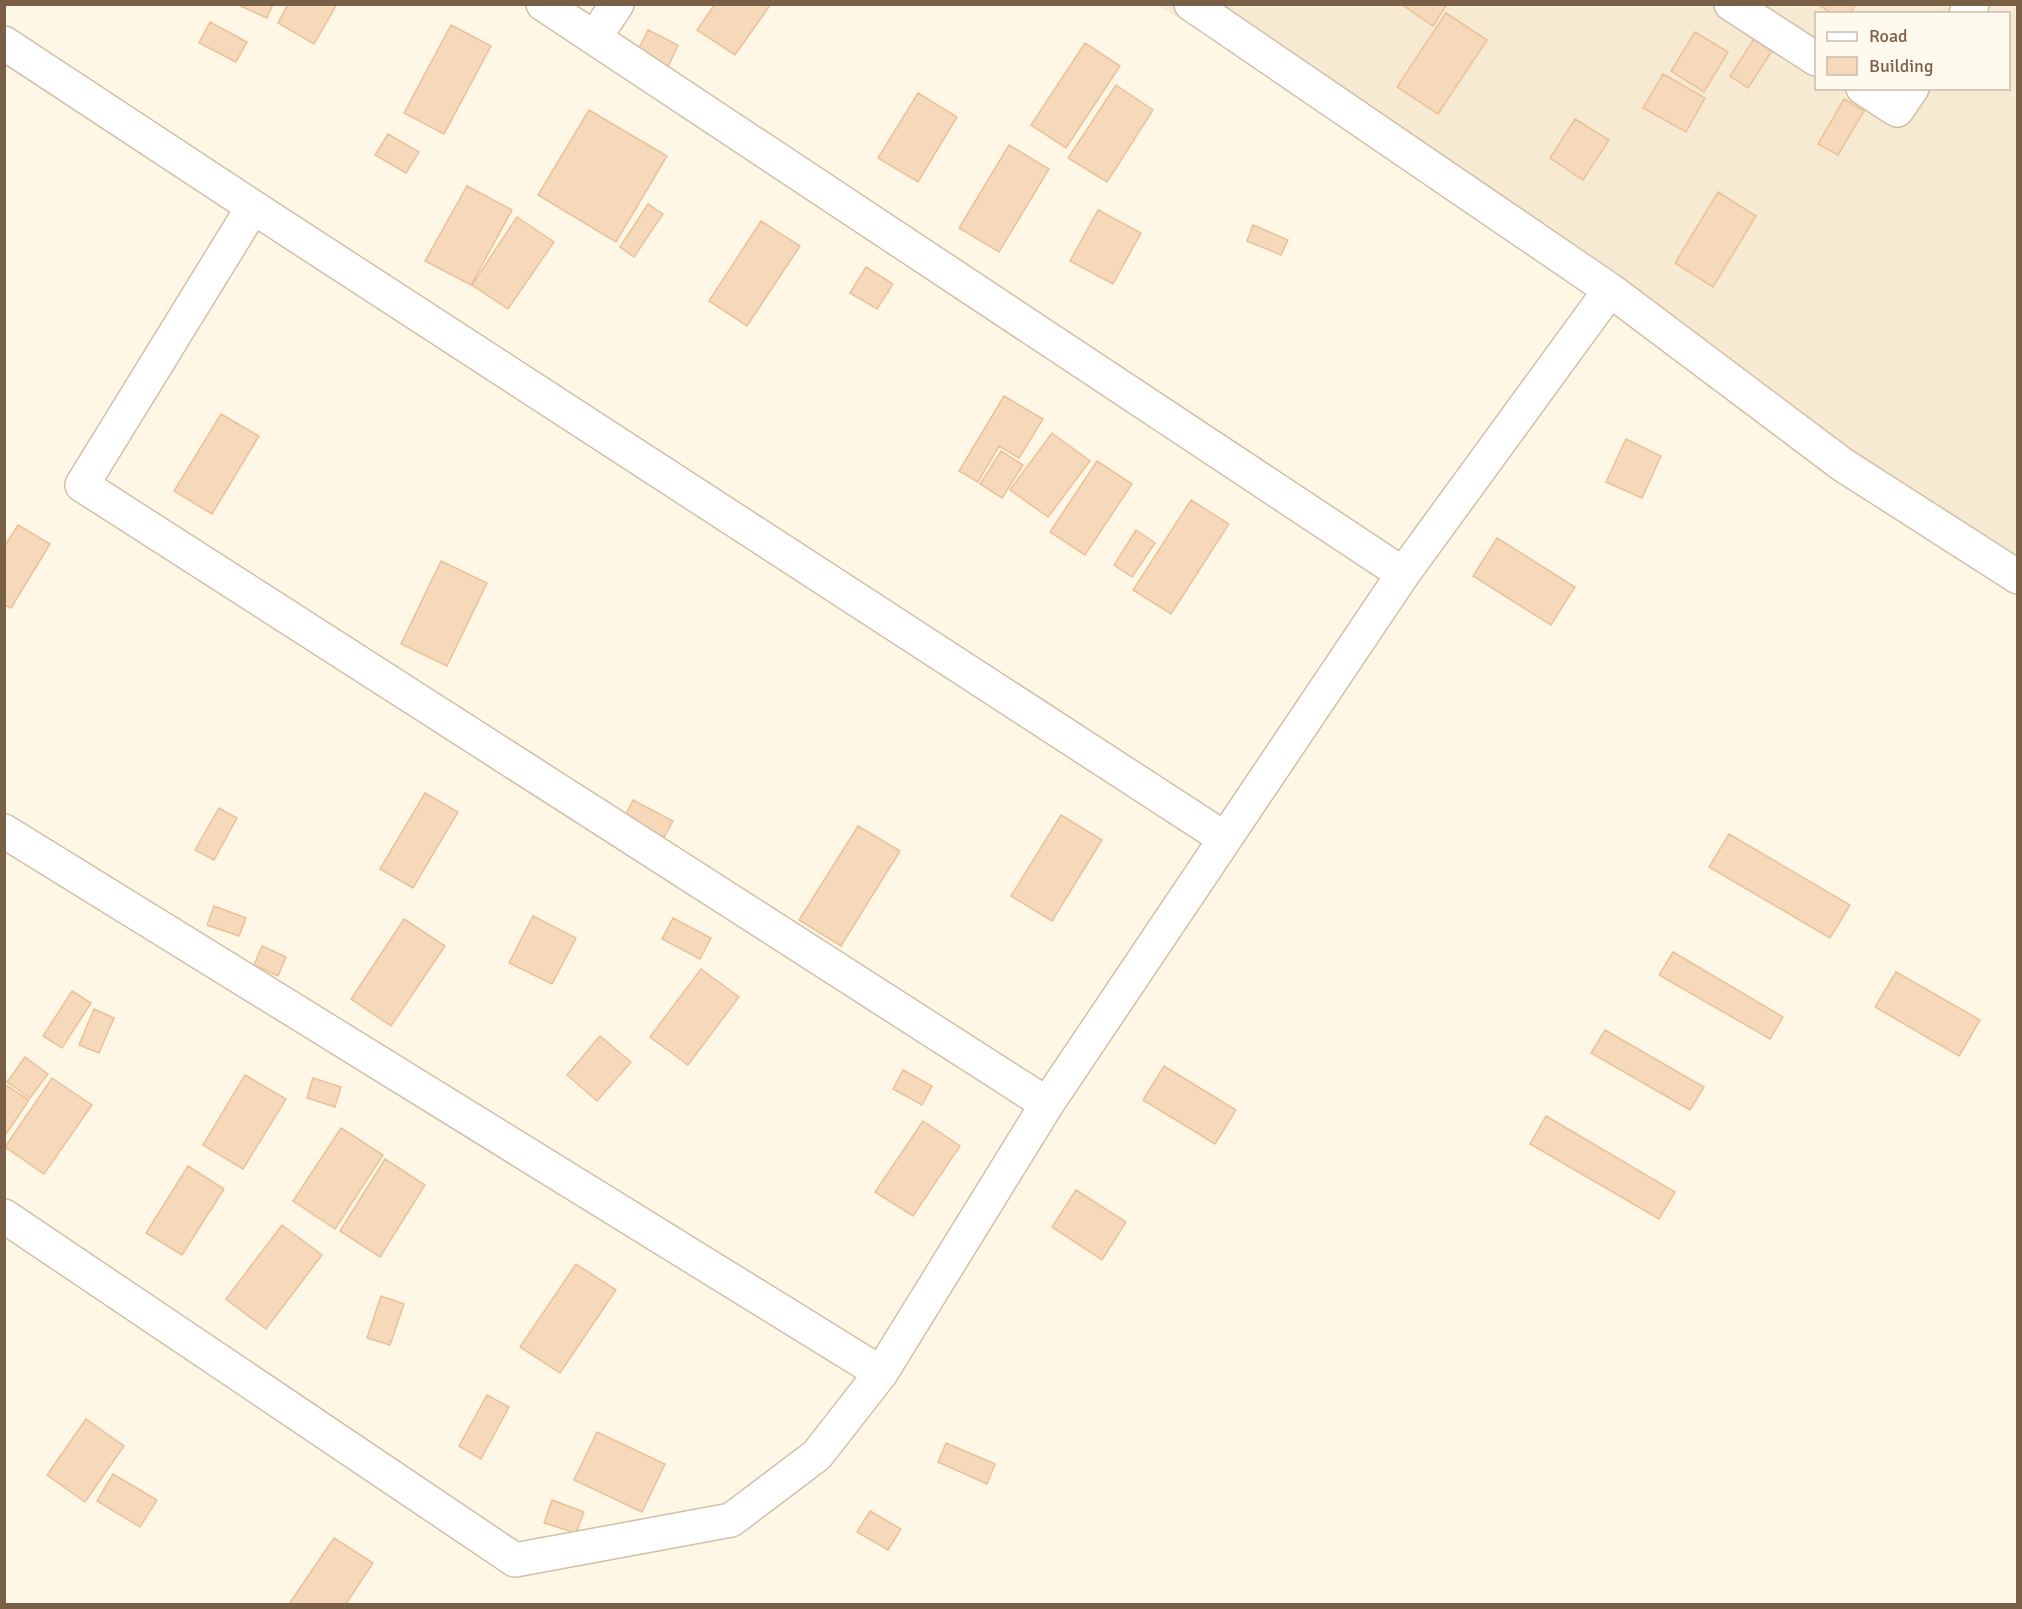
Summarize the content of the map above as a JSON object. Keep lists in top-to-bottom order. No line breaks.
{"legend":["Road","Building"]}
